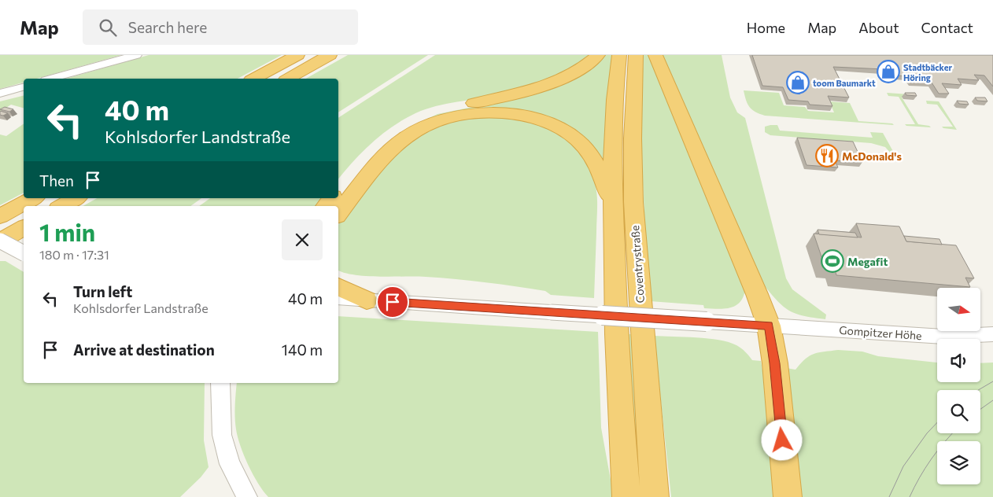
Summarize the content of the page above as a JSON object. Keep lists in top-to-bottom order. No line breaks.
{"streets":{"highway":["Coventrystraße"],"street":["Gompitzer Höhe"]},"places":{"shop":["Stadtbäcker Höring","toom Baumarkt"],"restaurant":["McDonald's"],"sports":["Megafit"]},"north":"right","page":{"header":"Map","search":"Search here","nav":["Home","Map","About","Contact"],"turn":["40 m","Kohlsdorfer Landstraße"],"then":"Then","heading":["1 min","180 m · 17:31"],"list":[{"name":"Turn left","note":"Kohlsdorfer Landstraße","value":"40 m"},{"name":"Arrive at destination","value":"140 m"}]}}
